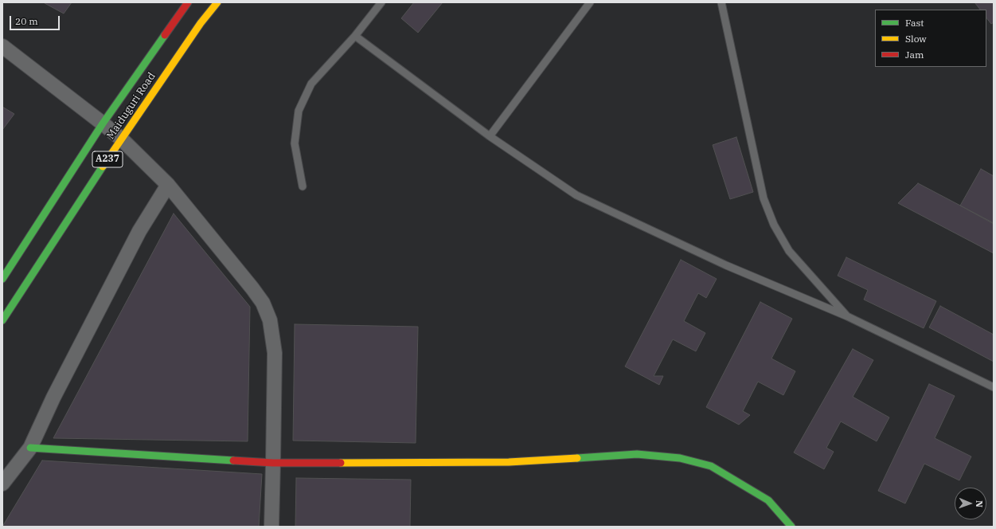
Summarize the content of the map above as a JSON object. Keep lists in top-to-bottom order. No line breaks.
{"streets":{"main road":["Maiduguri Road","A237"]},"legend":["Fast","Slow","Jam"],"scale_bar":"20 m","north":"right"}
